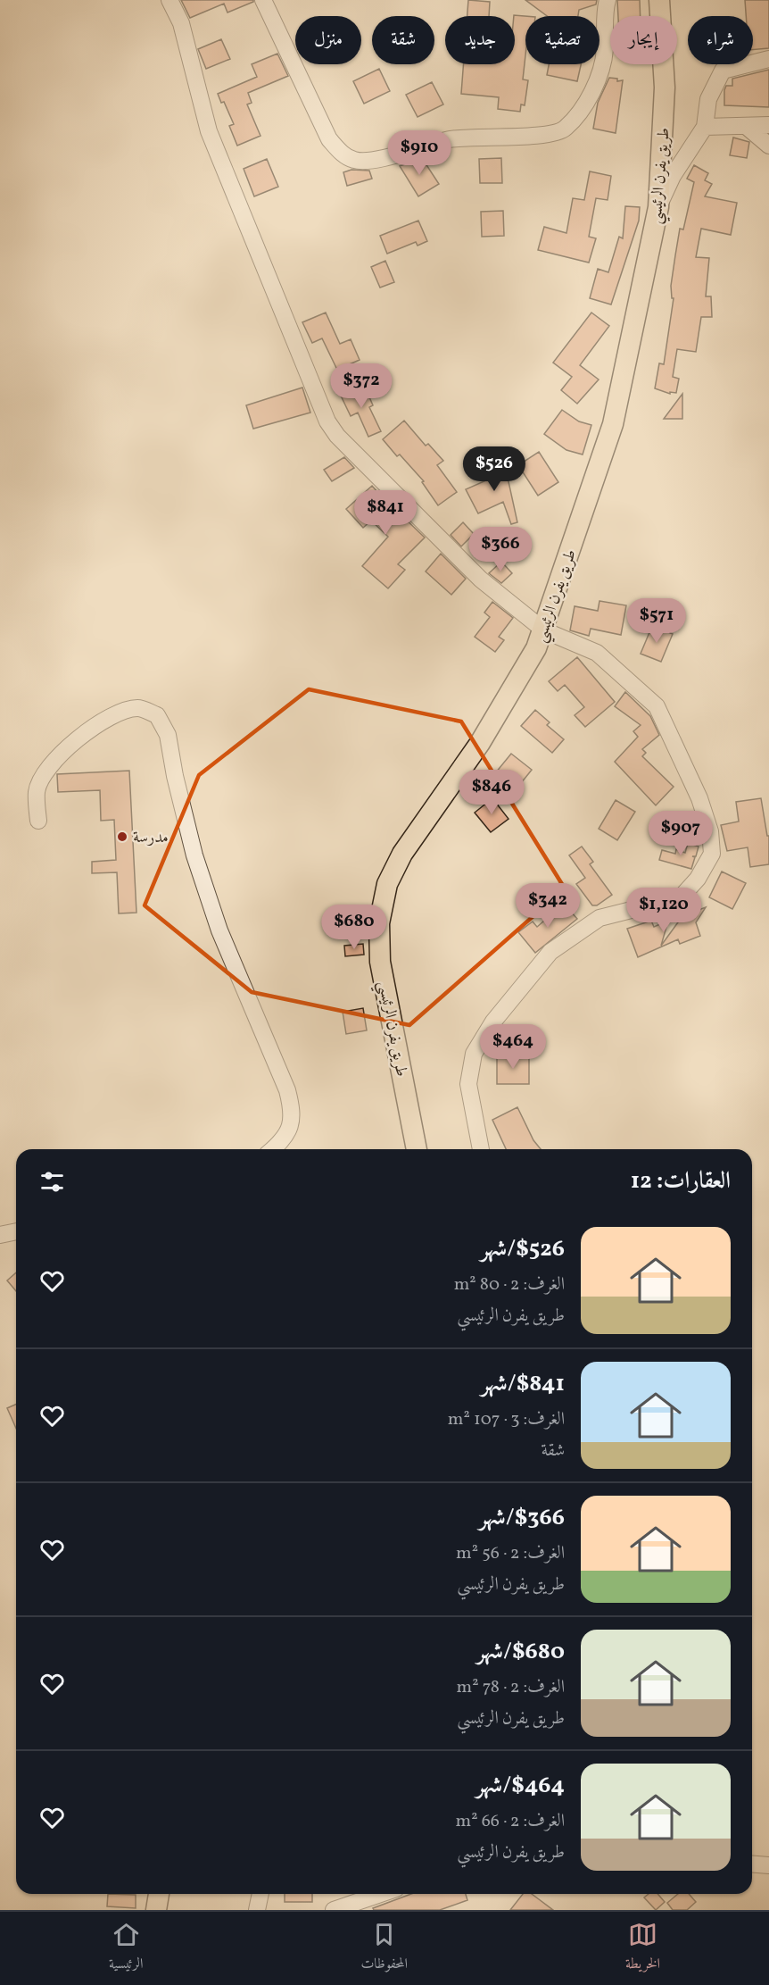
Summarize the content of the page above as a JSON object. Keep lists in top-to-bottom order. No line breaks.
{"streets":{"main road":["طريق يفرن الرئيسي"]},"places":["مدرسة"],"page":{"chip":["شراء","إيجار","تصفية","جديد","شقة","منزل"],"price":["$910","$372","$526","$841","$366","$571","$846","$907","$342","$1,120","$680","$464"],"heading":"العقارات: 12","list":[{"name":"$526/شهر","note":"الغرف: 2 · 80 m² · طريق يفرن الرئيسي"},{"name":"$841/شهر","note":"الغرف: 3 · 107 m² · شقة"},{"name":"$366/شهر","note":"الغرف: 2 · 56 m² · طريق يفرن الرئيسي"},{"name":"$680/شهر","note":"الغرف: 2 · 78 m² · طريق يفرن الرئيسي"},{"name":"$464/شهر","note":"الغرف: 2 · 66 m² · طريق يفرن الرئيسي"}],"tabs":["الخريطة","المحفوظات","الرئيسية"]}}
